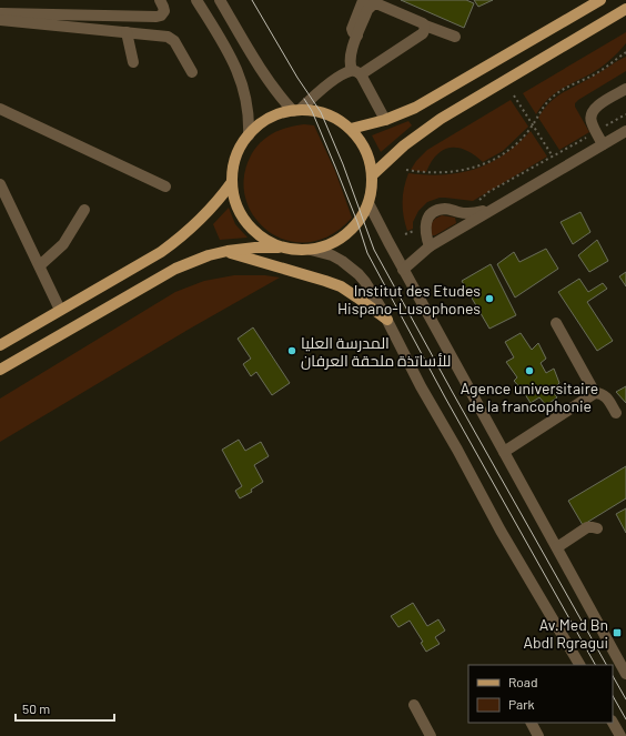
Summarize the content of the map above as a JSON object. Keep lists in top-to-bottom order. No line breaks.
{"places":{"other":["Institut des Etudes Hispano-Lusophones","المدرسة العليا للأساتذة ملحقة العرفان","Agence universitaire de la francophonie"],"transit":["Av.Med Bn Abdl Rgragui"]},"legend":["Road","Park"],"scale_bar":"50 m"}
